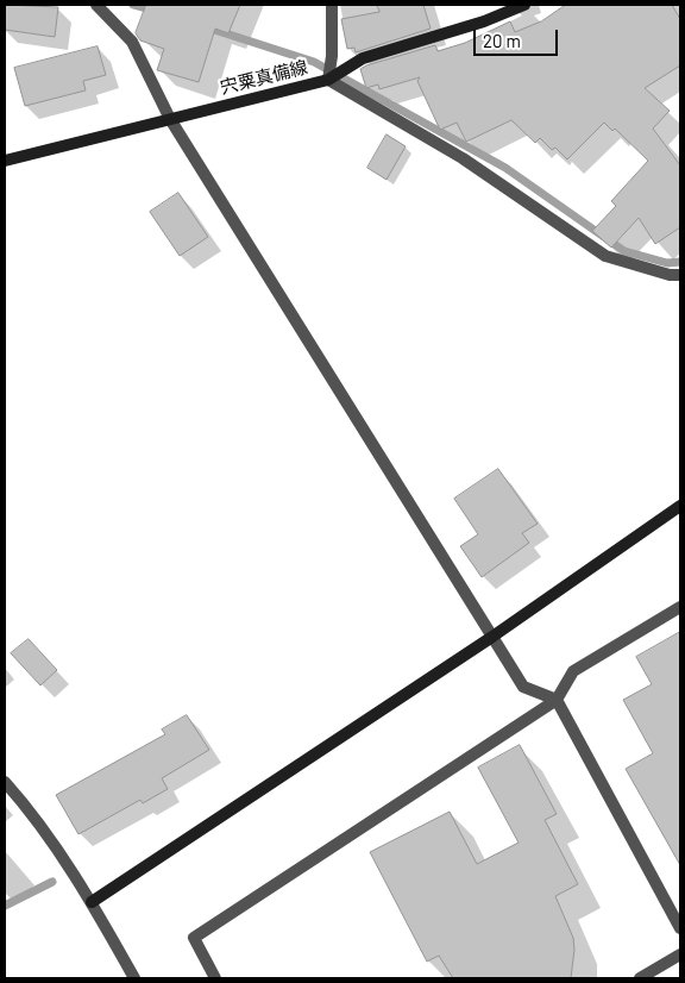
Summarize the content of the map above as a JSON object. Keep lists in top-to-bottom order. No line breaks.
{"streets":{"street":["宍粟真備線"]},"scale_bar":"20 m"}
